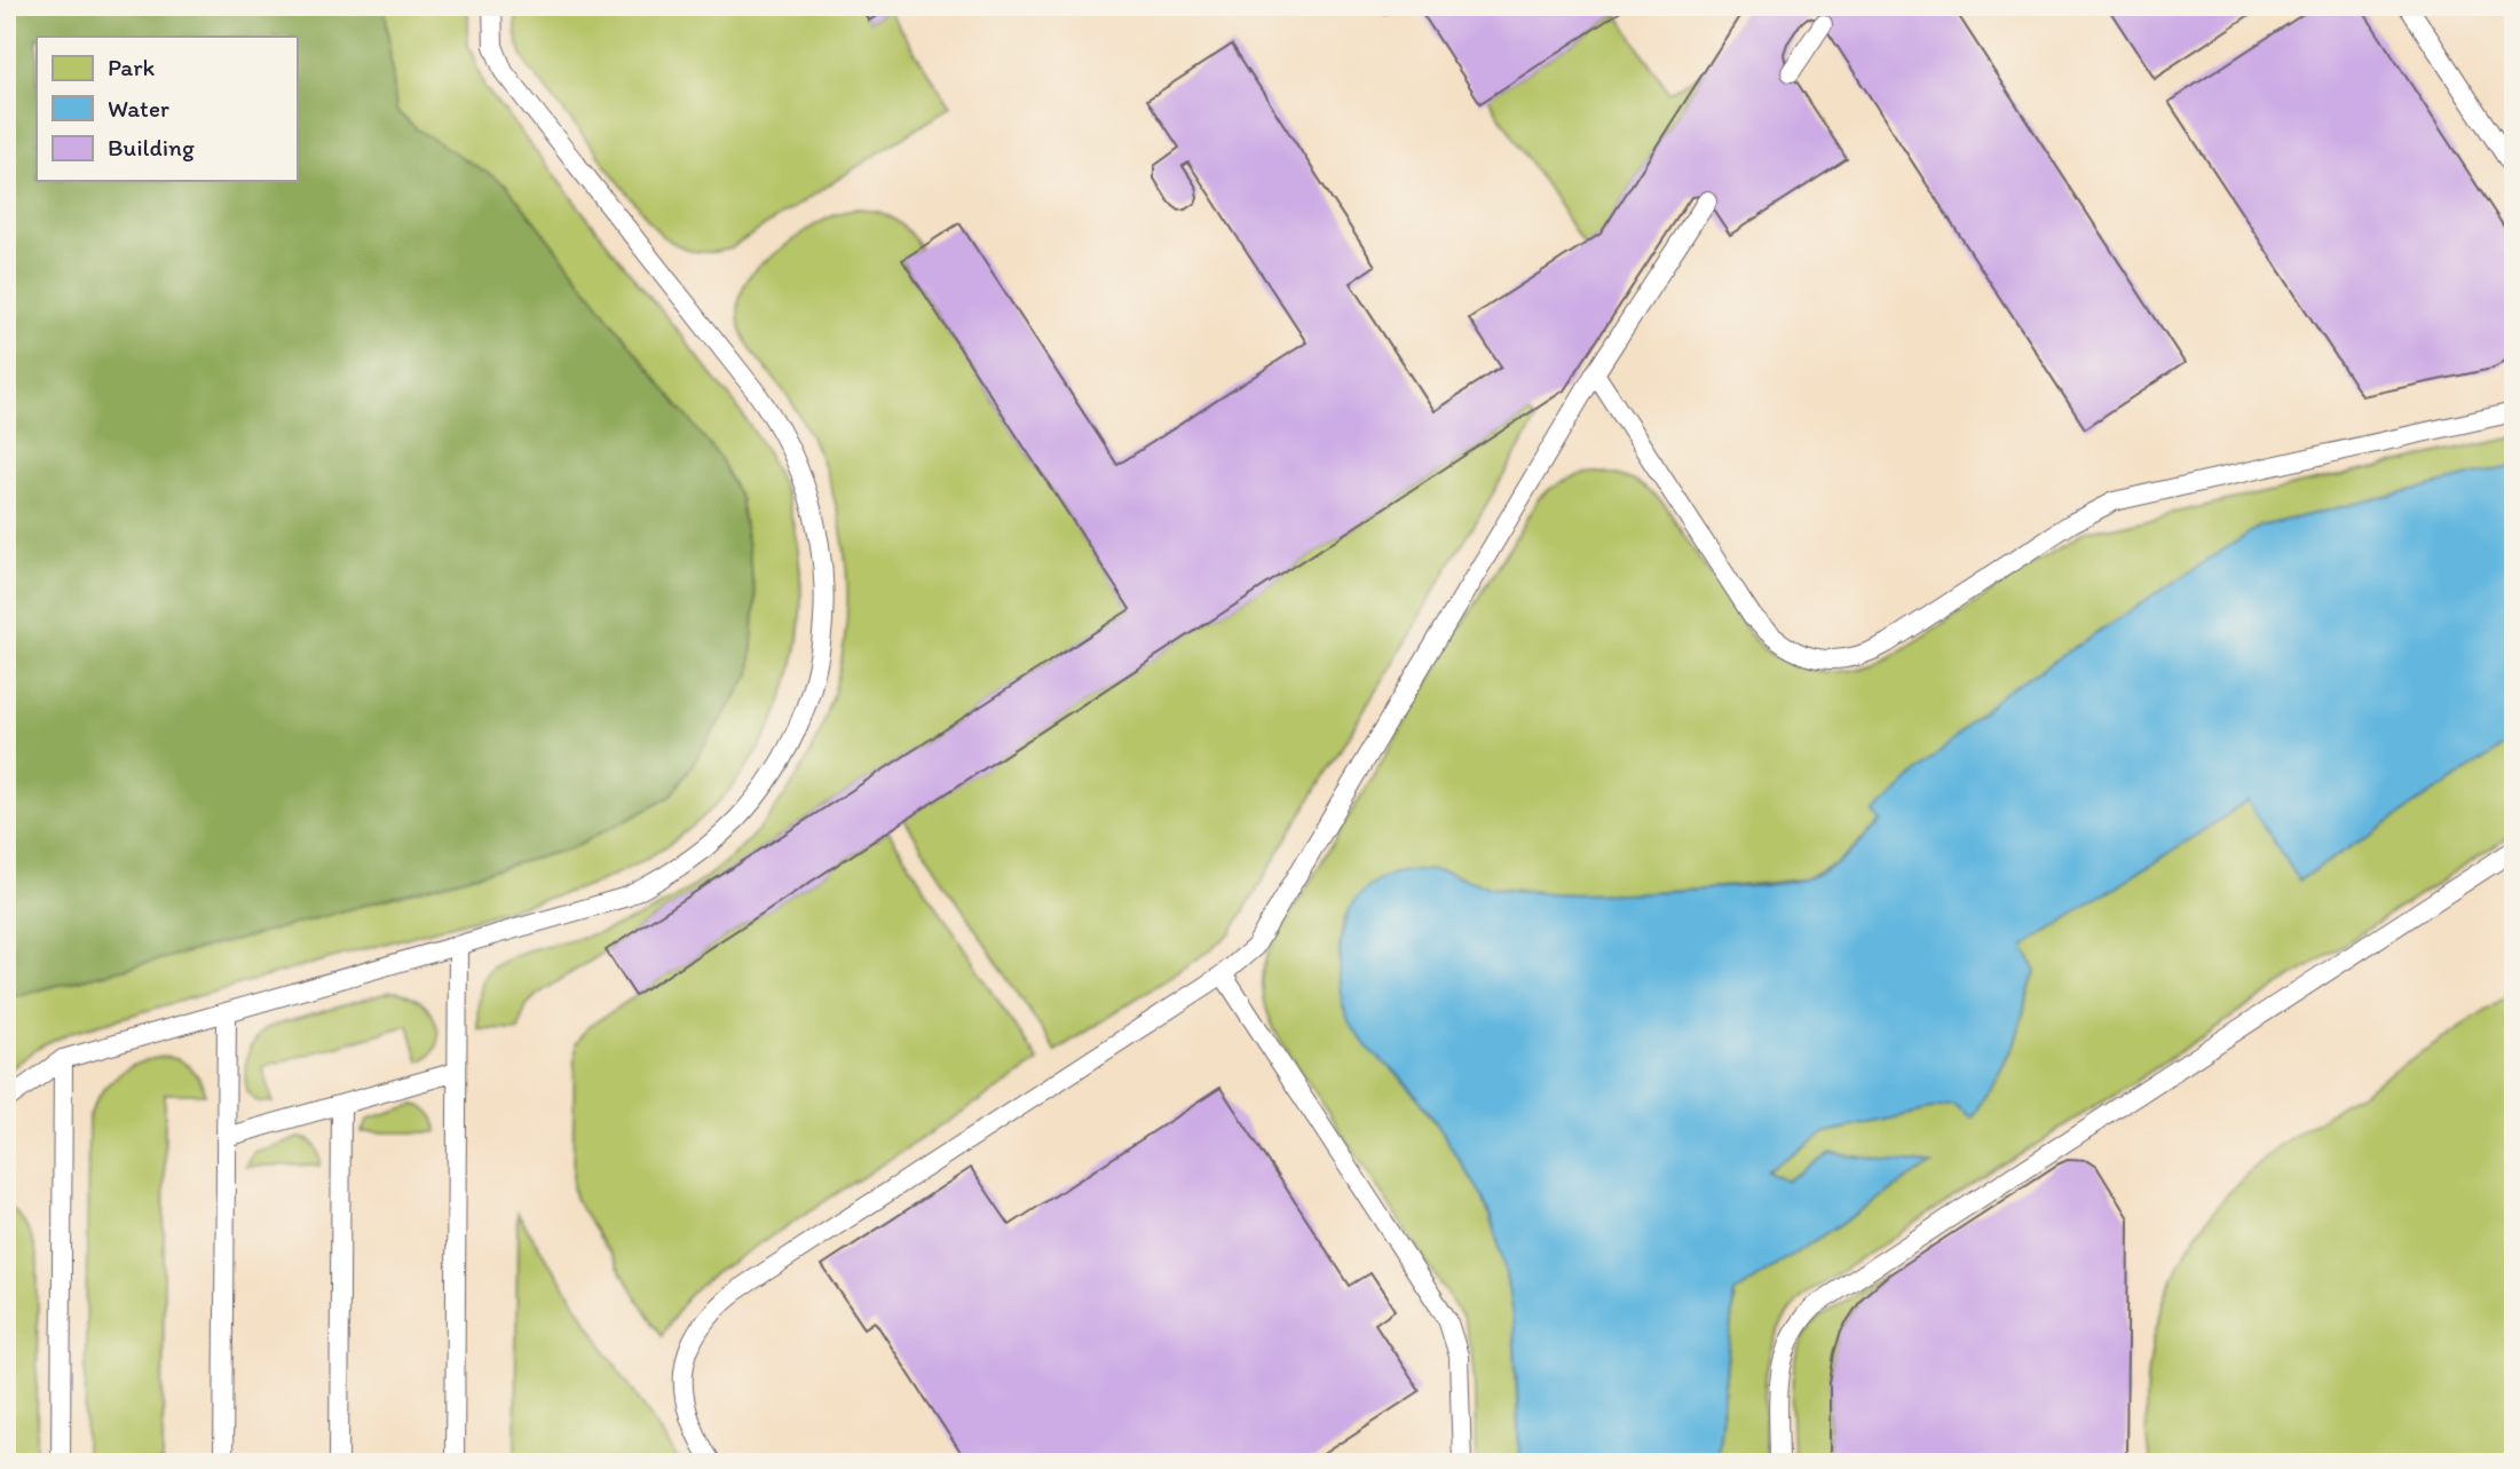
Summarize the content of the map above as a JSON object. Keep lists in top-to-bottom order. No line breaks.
{"legend":["Park","Water","Building"]}
